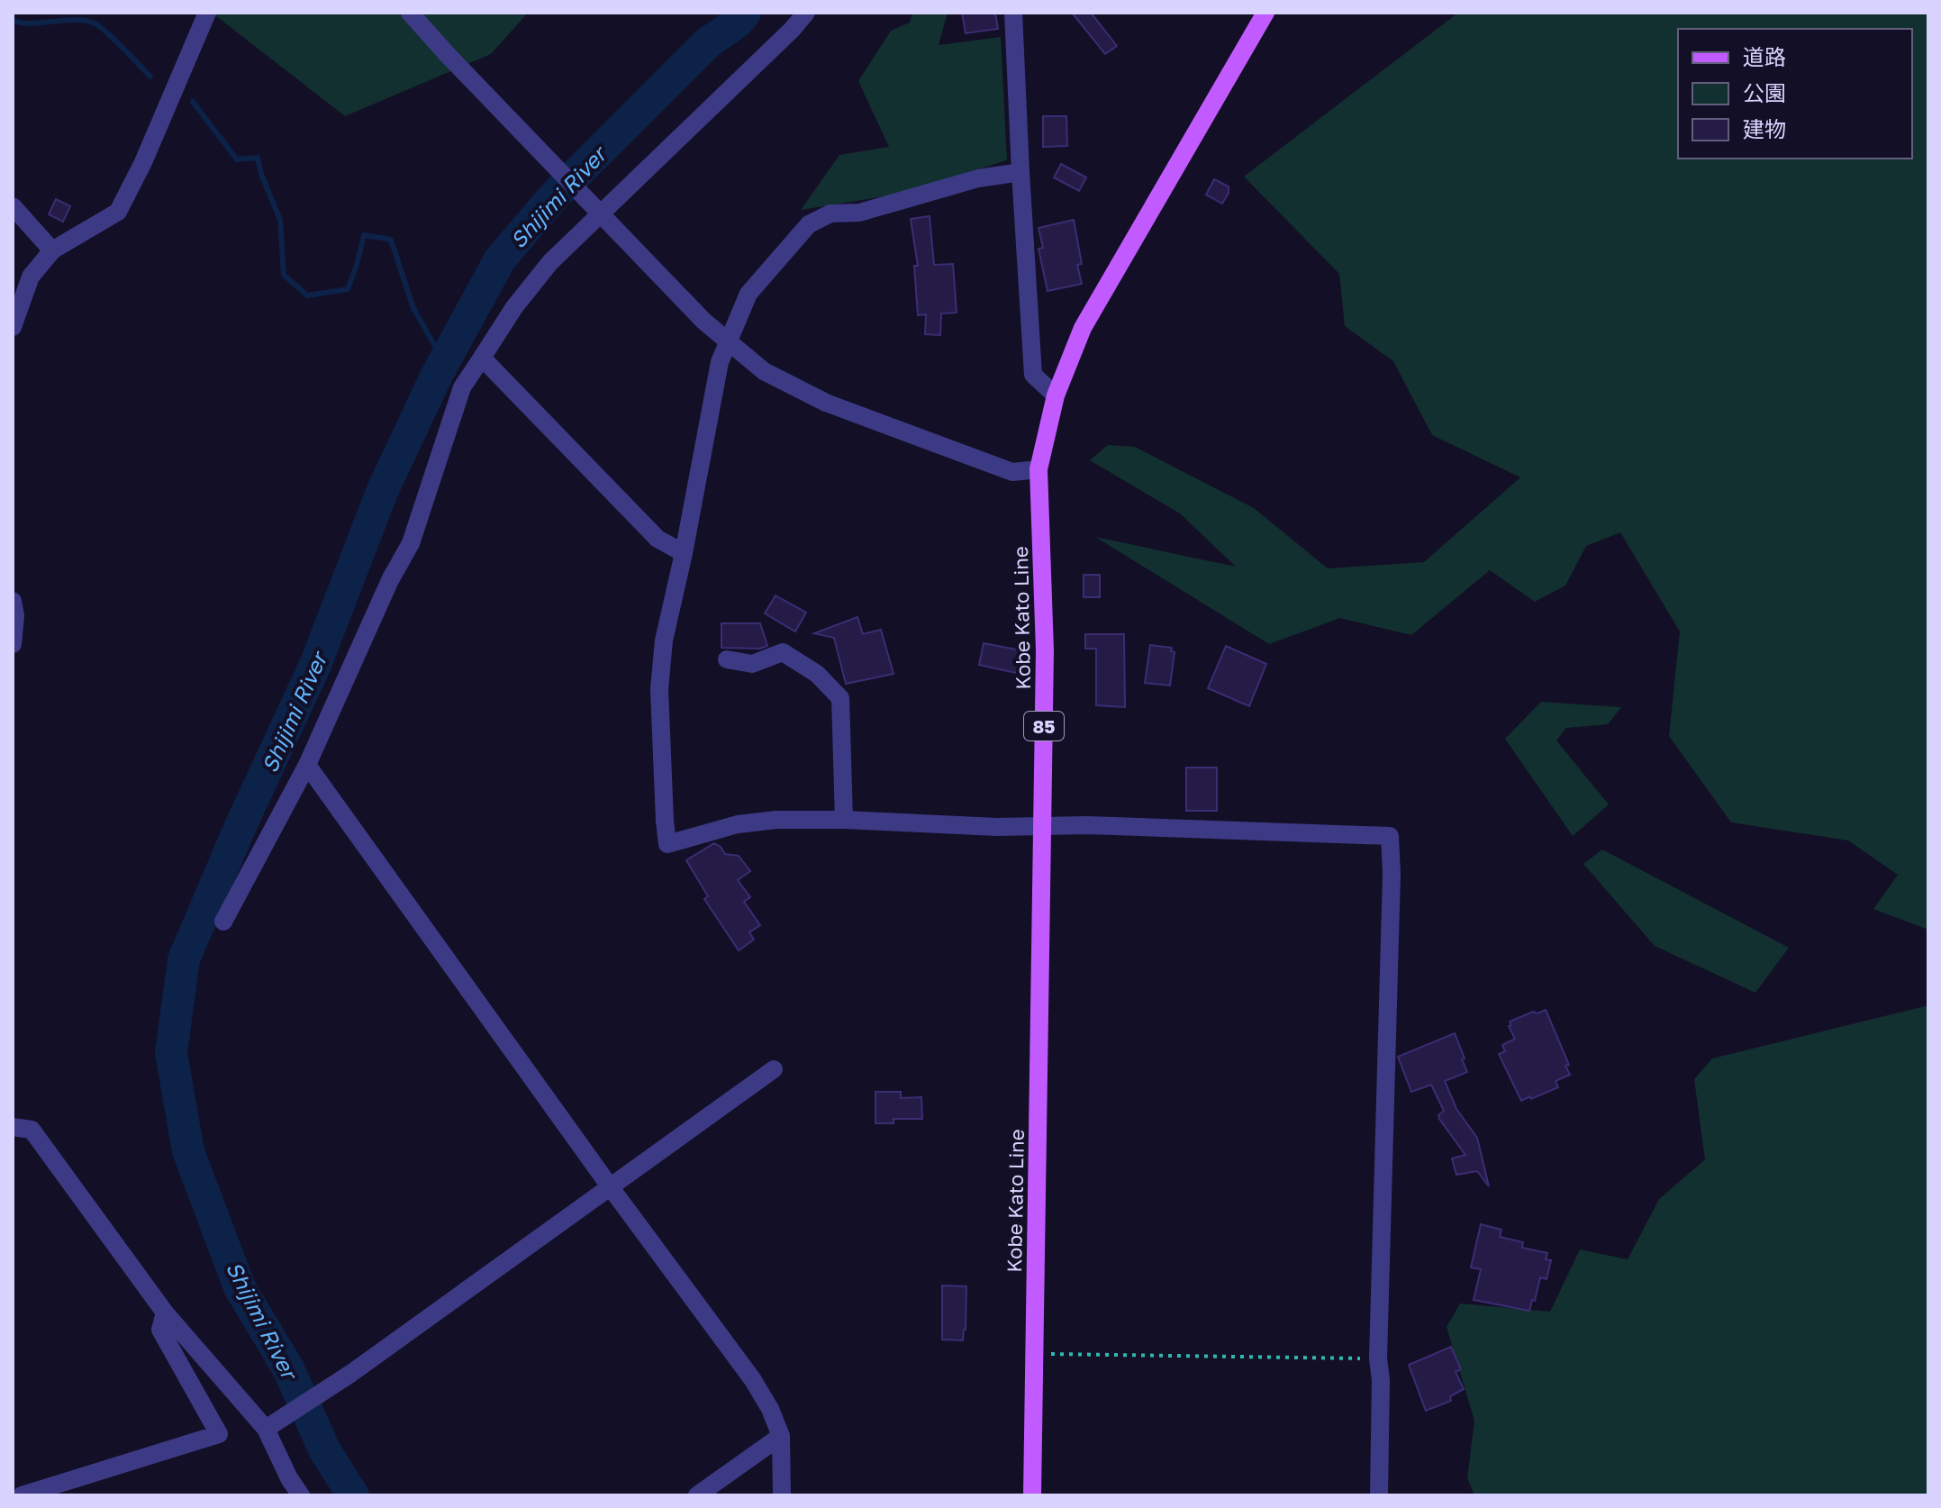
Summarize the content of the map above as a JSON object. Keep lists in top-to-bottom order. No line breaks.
{"streets":{"main road":["Kobe Kato Line","85"]},"water":["Shijimi River"],"legend":["道路","公園","建物"]}
